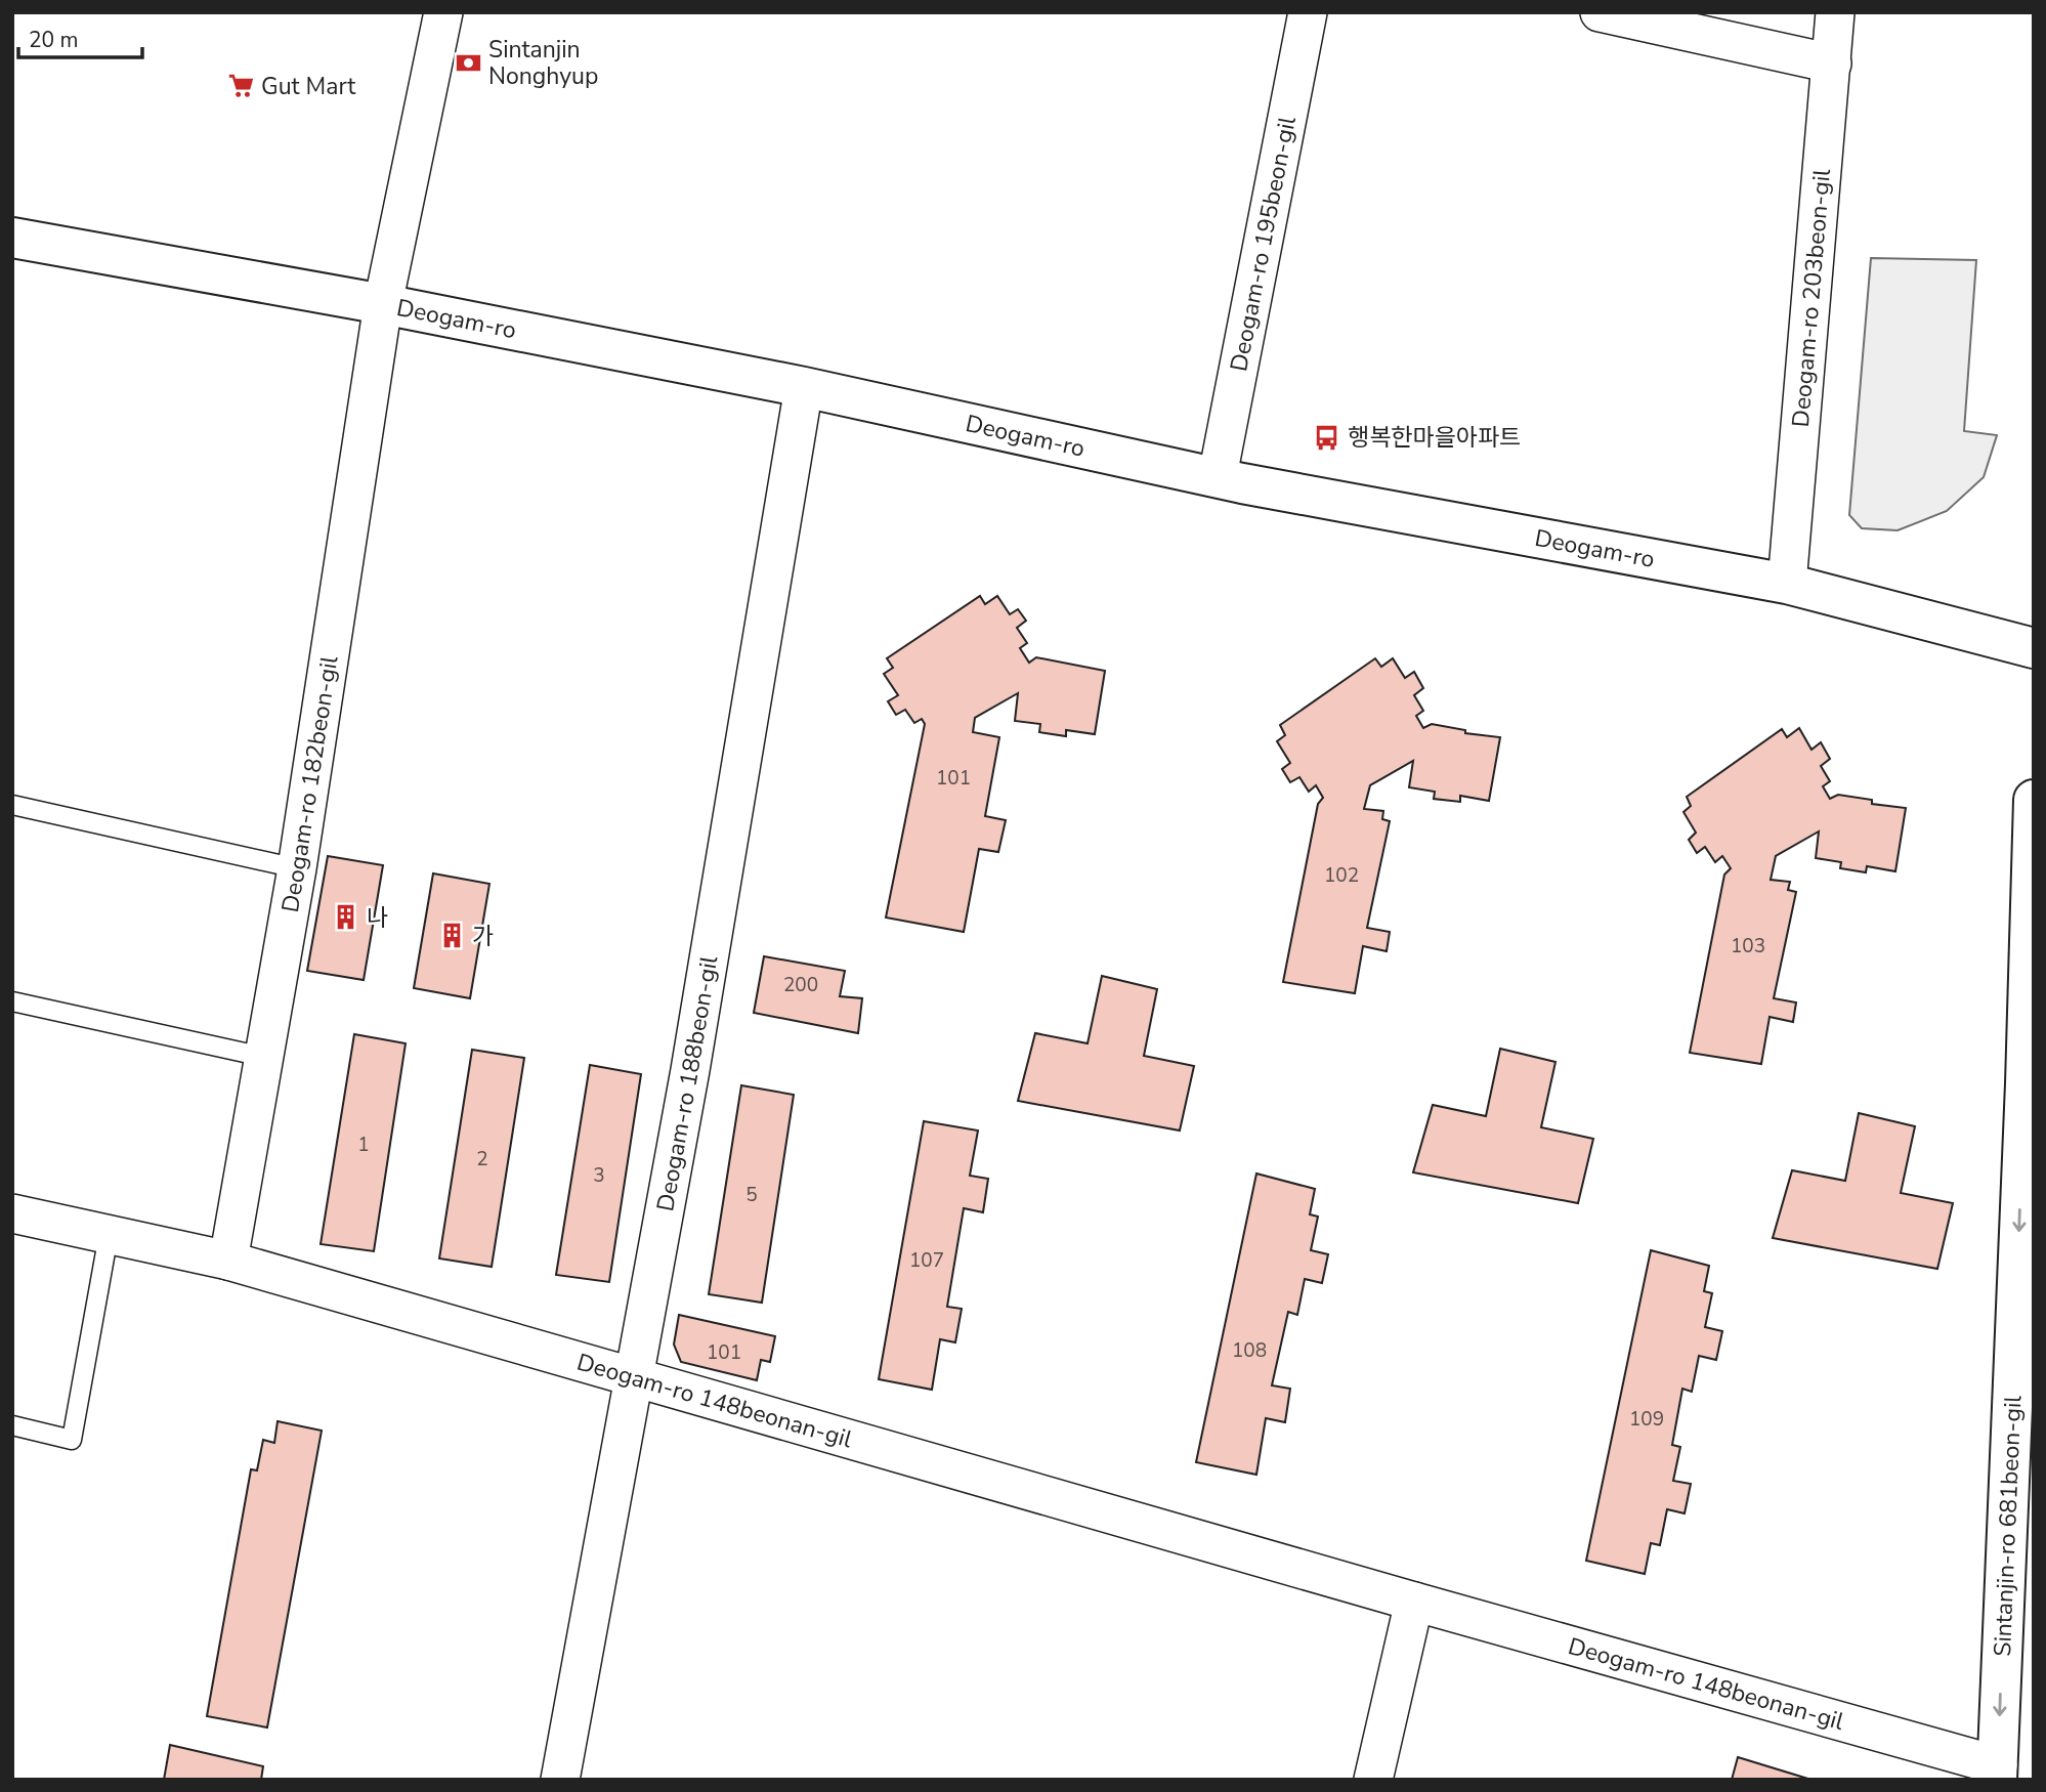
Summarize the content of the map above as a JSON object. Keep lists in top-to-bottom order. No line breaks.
{"streets":{"street":["Deogam-ro 195beon-gil","Deogam-ro 203beon-gil","Deogam-ro","Deogam-ro 182beon-gil","Deogam-ro 188beon-gil","Deogam-ro 148beonan-gil","Sintanjin-ro 681beon-gil"]},"crossings":[["Deogam-ro 195beon-gil","Deogam-ro"],["Deogam-ro 203beon-gil","Deogam-ro"],["Deogam-ro","Deogam-ro 182beon-gil"],["Deogam-ro","Deogam-ro 188beon-gil"],["Deogam-ro 182beon-gil","Deogam-ro 148beonan-gil"],["Deogam-ro 188beon-gil","Deogam-ro 148beonan-gil"],["Deogam-ro 148beonan-gil","Sintanjin-ro 681beon-gil"]],"one_way":["Sintanjin-ro 681beon-gil"],"places":{"bank":["Sintanjin Nonghyup"],"supermarket":["Gut Mart"],"bus stop":["행복한마을아파트"],"building":["나","가"]},"house_numbers":["101","102","103","200","1","2","3","5","107","108","101","109"],"scale_bar":"20 m"}
